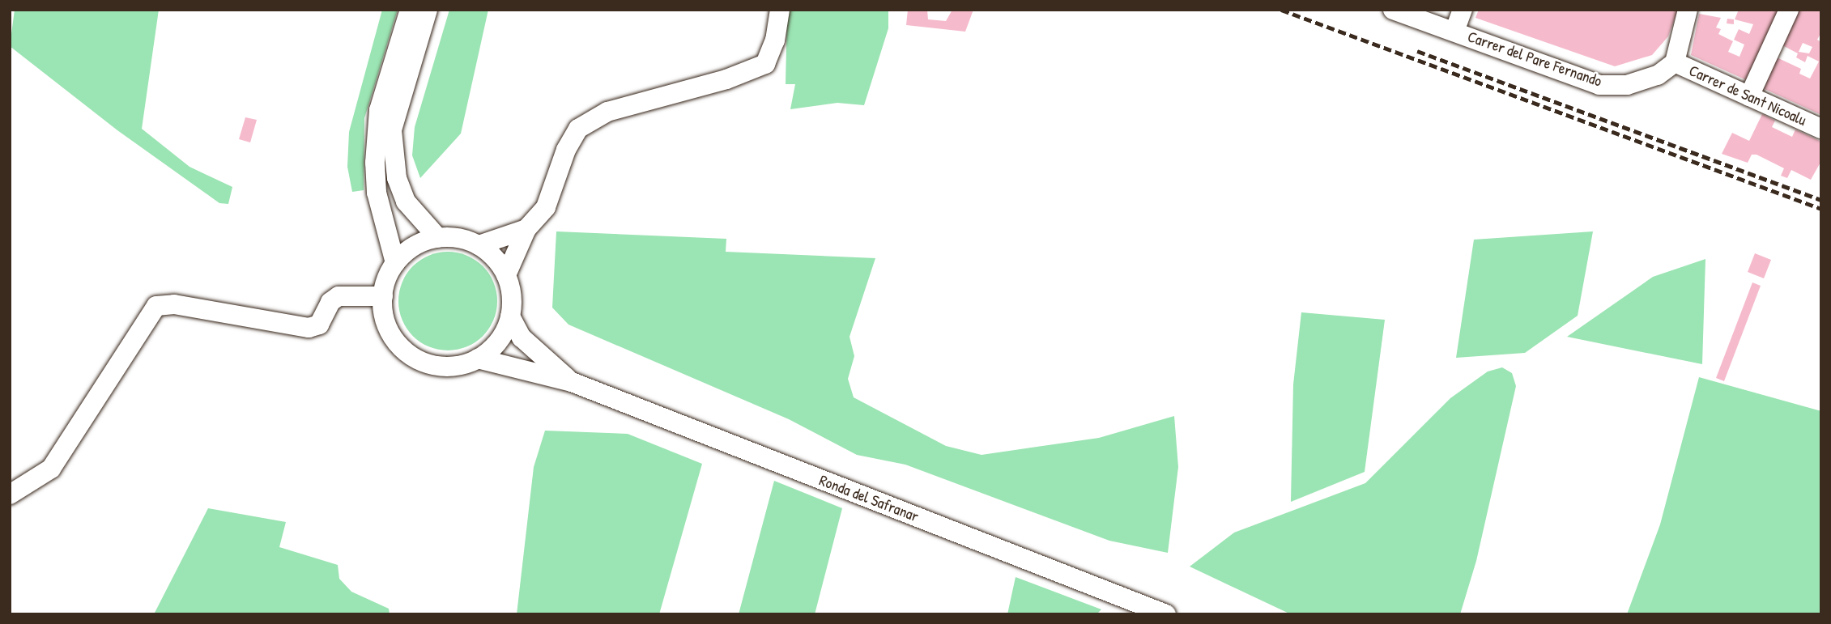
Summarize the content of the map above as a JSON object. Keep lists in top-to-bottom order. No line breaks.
{"streets":{"street":["Carrer del Pare Fernando","Carrer de Sant Nicoalu","Ronda del Safranar"]},"crossings":[["Carrer del Pare Fernando","Carrer de Sant Nicoalu"]]}
